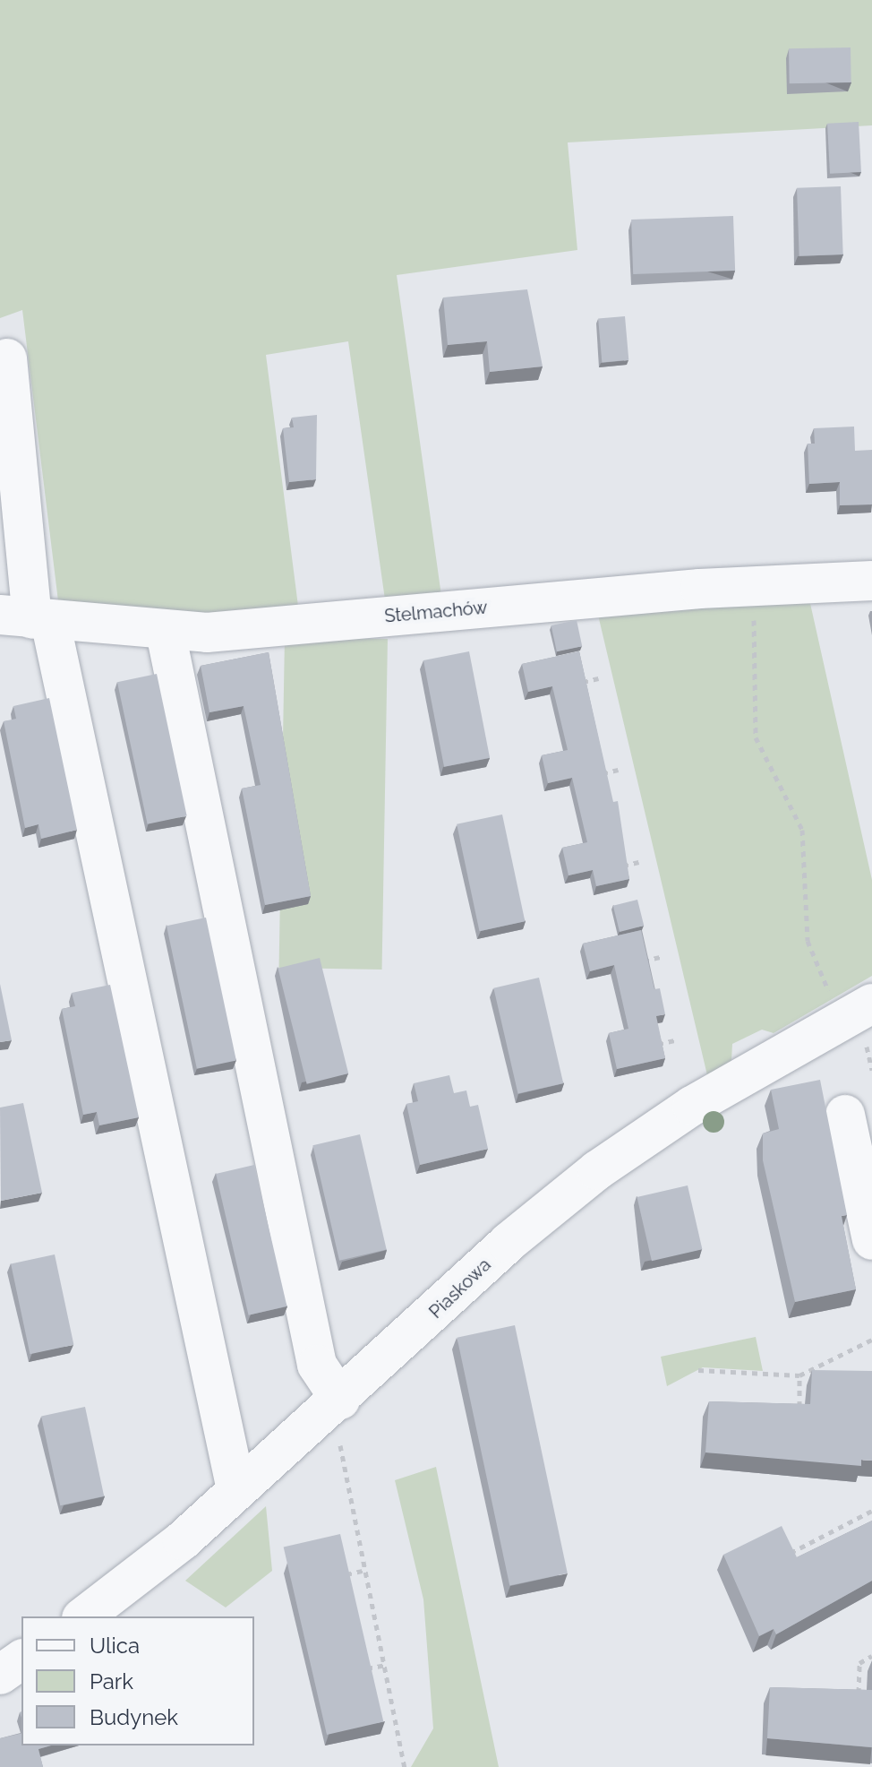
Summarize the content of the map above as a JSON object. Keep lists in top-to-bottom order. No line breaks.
{"streets":{"street":["Stelmachów","Piaskowa"]},"legend":["Ulica","Park","Budynek"]}
